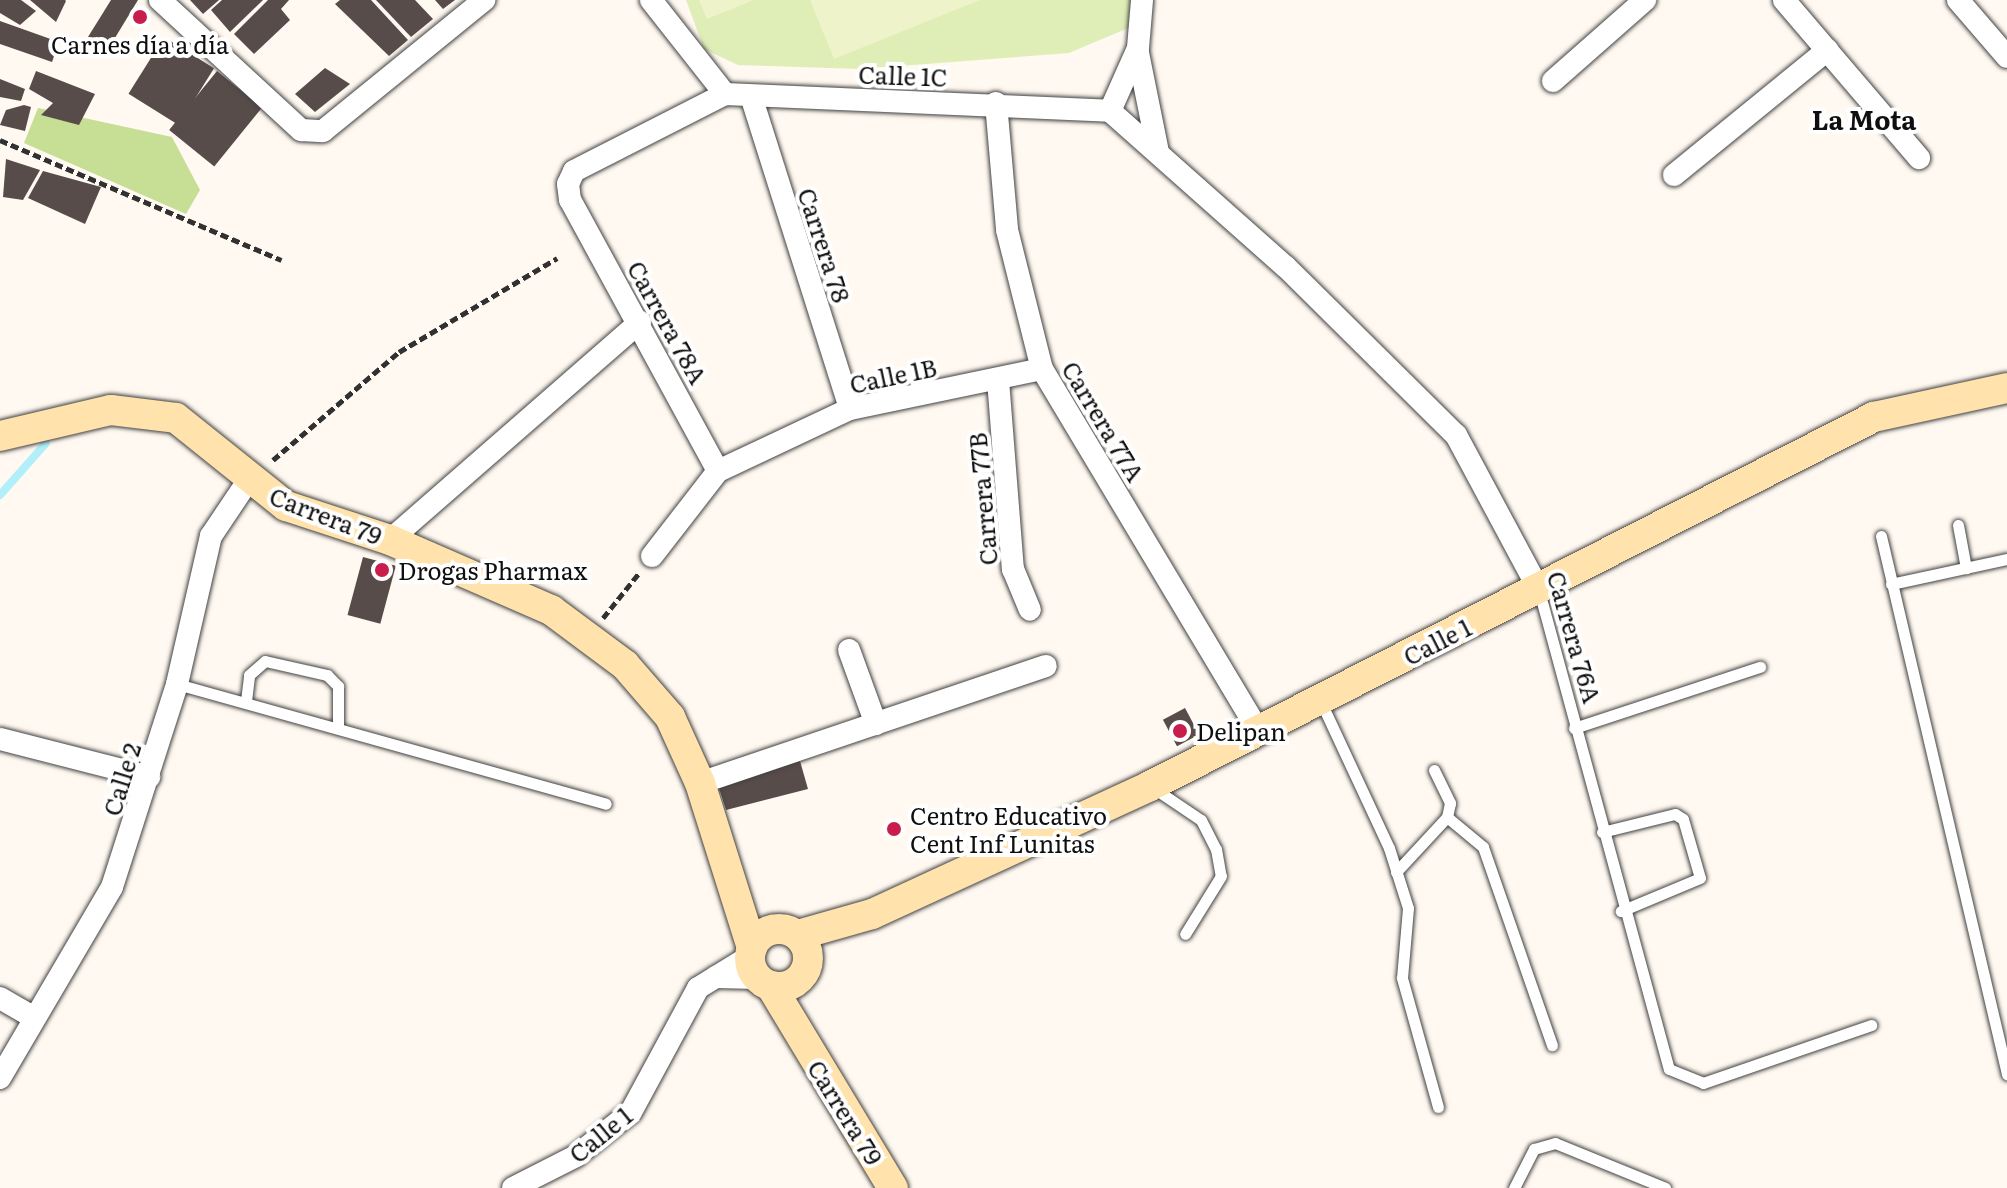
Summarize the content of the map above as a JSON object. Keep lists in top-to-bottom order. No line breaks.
{"streets":{"main road":["Carrera 79","Calle 1"],"street":["Calle 1C","Carrera 78","Carrera 78A","Calle 1B","Carrera 77A","Carrera 77B","Carrera 76A","Calle 2"]},"crossings":[["Calle 1C","Carrera 78"],["Calle 1C","Carrera 78A"],["Calle 1C","Carrera 77A"],["Calle 1C","Carrera 76A"],["Carrera 78","Calle 1B"],["Carrera 78A","Calle 1B"],["Calle 1B","Carrera 77A"],["Calle 1B","Carrera 77B"],["Carrera 77A","Calle 1"],["Carrera 79","Calle 1"],["Carrera 79","Calle 2"],["Carrera 76A","Calle 1"]],"districts":["La Mota"],"places":["Carnes día a día","Drogas Pharmax","Delipan","Centro Educativo Cent Inf Lunitas"]}
